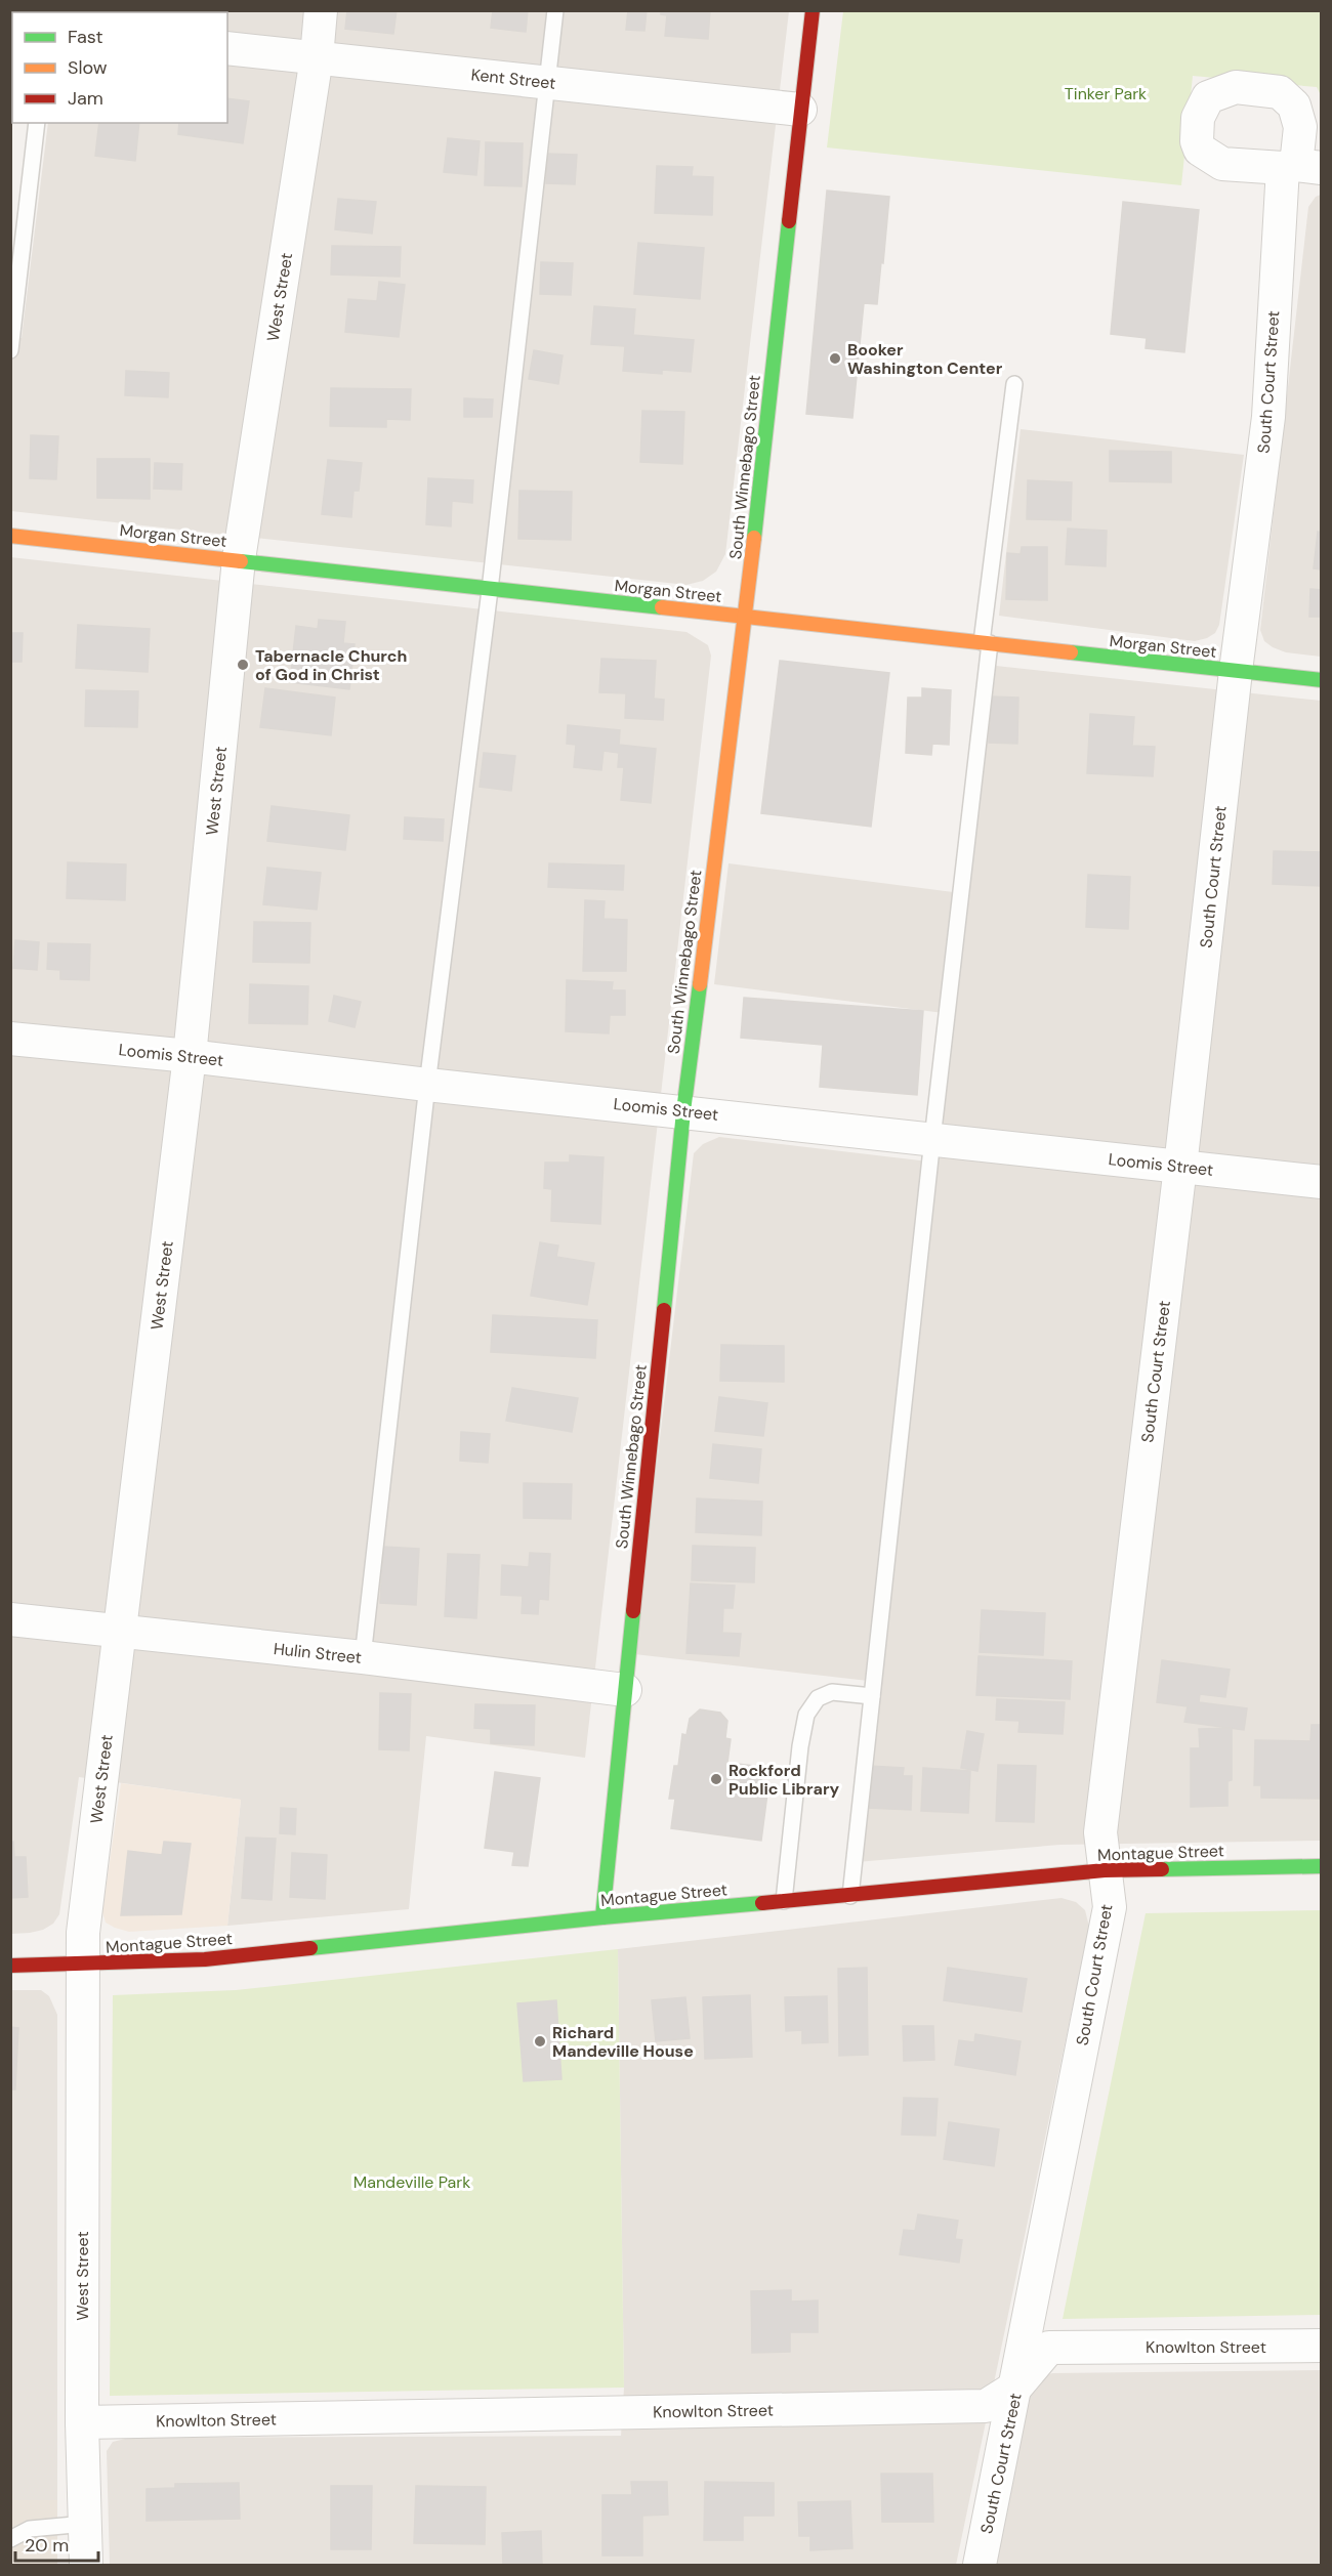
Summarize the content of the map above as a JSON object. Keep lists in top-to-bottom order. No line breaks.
{"streets":{"street":["Kent Street","West Street","South Court Street","South Winnebago Street","Morgan Street","Loomis Street","Hulin Street","Montague Street","Knowlton Street"]},"crossings":[["Kent Street","West Street"],["Kent Street","South Winnebago Street"],["West Street","Morgan Street"],["West Street","Loomis Street"],["West Street","Hulin Street"],["West Street","Montague Street"],["West Street","Knowlton Street"],["South Court Street","Morgan Street"],["South Court Street","Loomis Street"],["South Court Street","Montague Street"],["South Court Street","Knowlton Street"],["South Winnebago Street","Morgan Street"],["South Winnebago Street","Loomis Street"],["South Winnebago Street","Hulin Street"],["South Winnebago Street","Montague Street"]],"parks":["Tinker Park","Mandeville Park"],"places":["Booker Washington Center","Tabernacle Church of God in Christ","Rockford Public Library","Richard Mandeville House"],"legend":["Fast","Slow","Jam"],"scale_bar":"20 m"}
